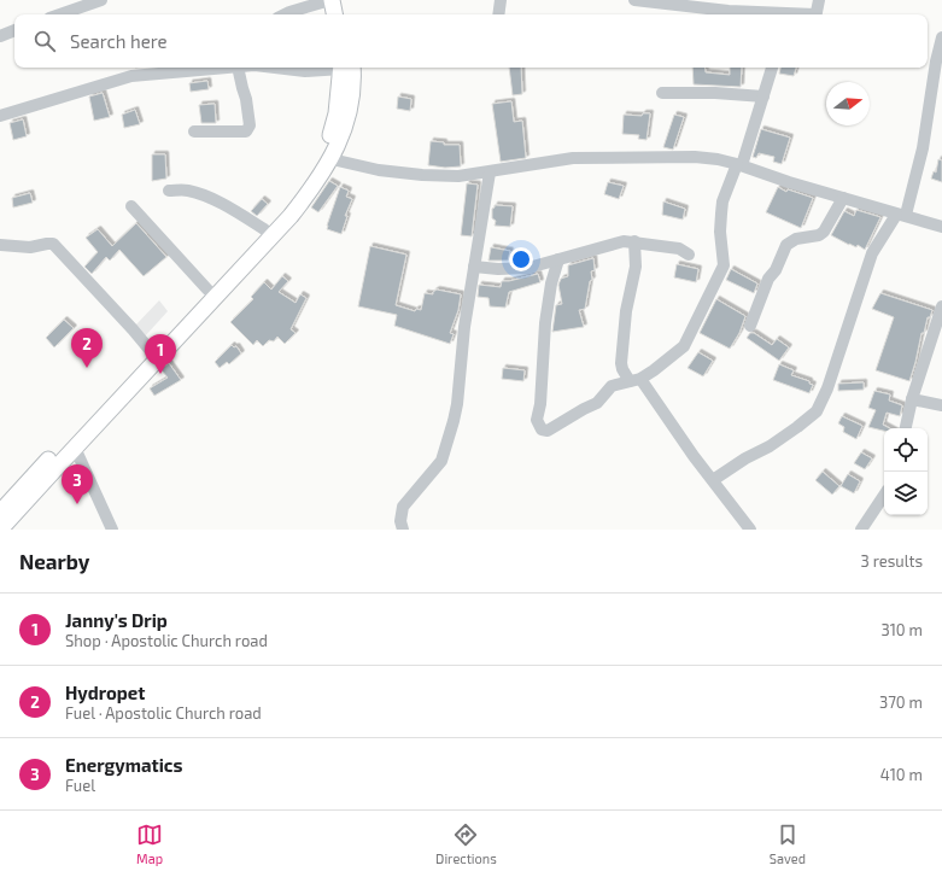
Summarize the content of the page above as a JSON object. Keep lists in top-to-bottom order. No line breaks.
{"north":"right","page":{"search":"Search here","pins":["2","1","3"],"heading":["Nearby","3 results"],"list":[{"mark":"1","name":"Janny's Drip","note":"Shop · Apostolic Church road","value":"310 m"},{"mark":"2","name":"Hydropet","note":"Fuel · Apostolic Church road","value":"370 m"},{"mark":"3","name":"Energymatics","note":"Fuel","value":"410 m"}],"nav":["Map","Directions","Saved"]}}
